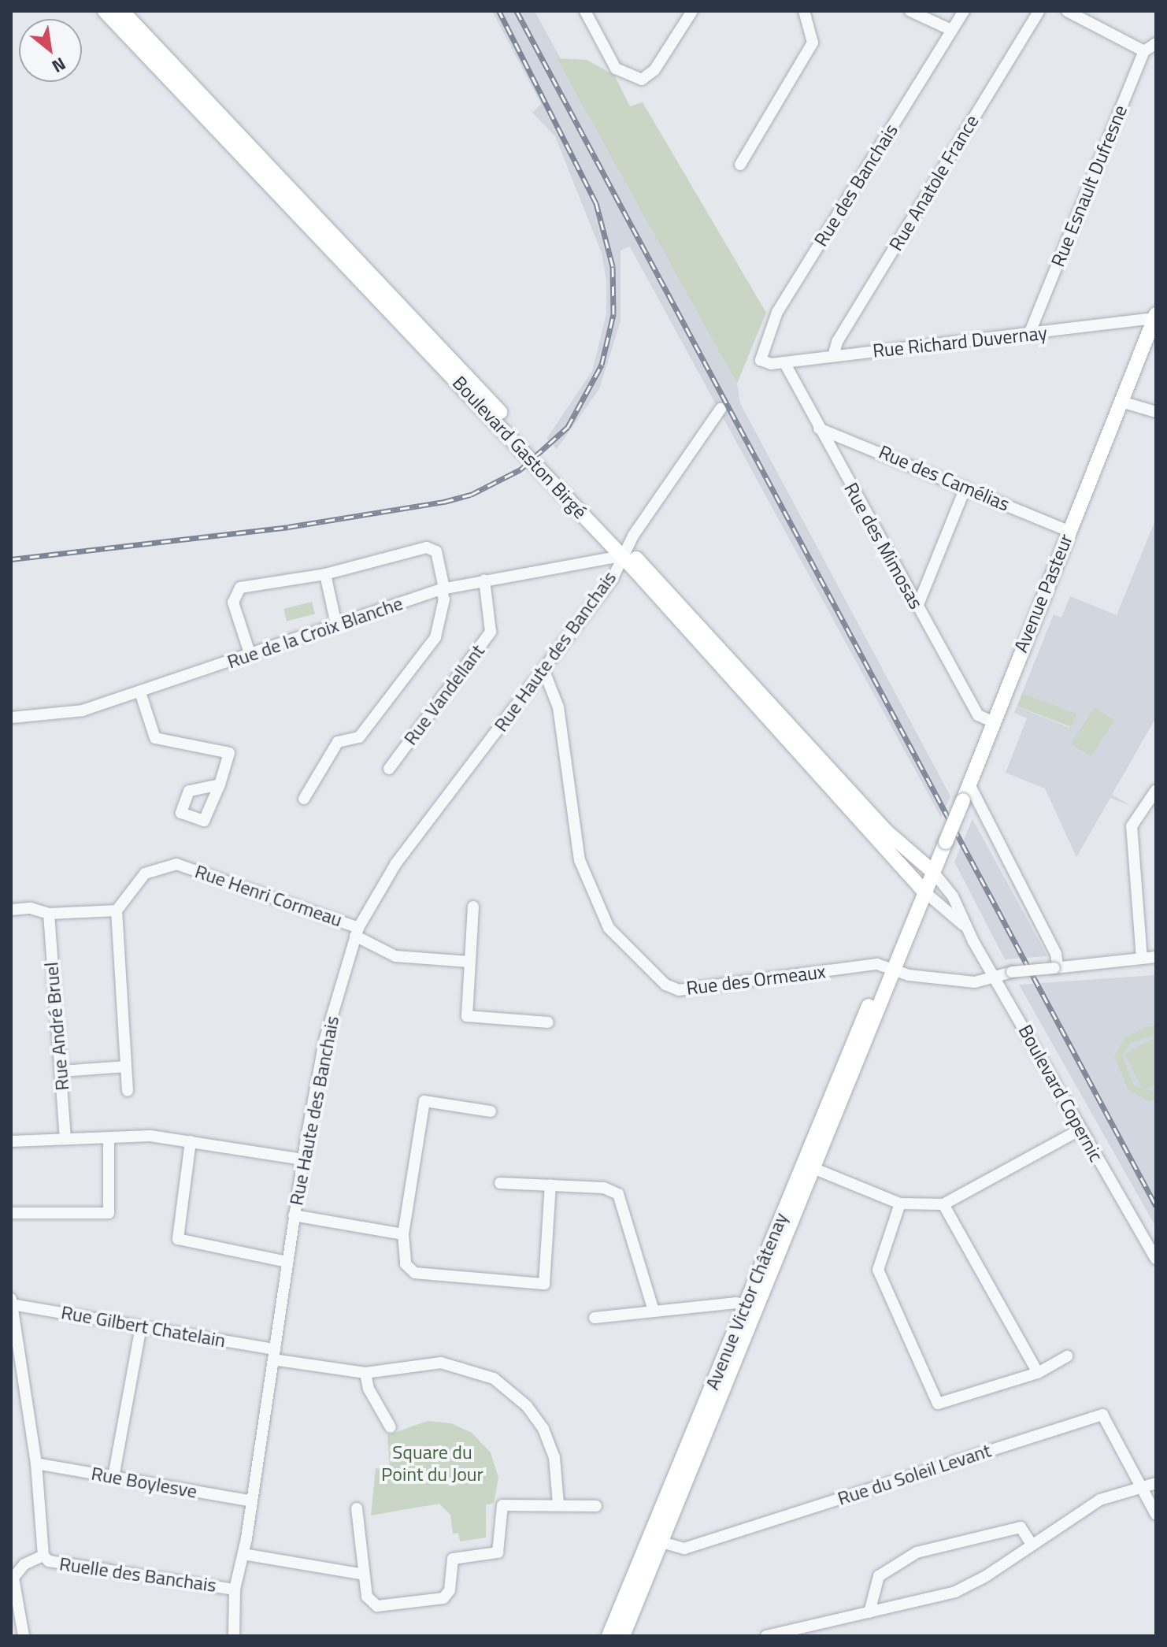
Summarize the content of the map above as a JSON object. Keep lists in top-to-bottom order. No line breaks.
{"streets":{"main road":["Boulevard Gaston Birgé","Avenue Pasteur","Avenue Victor Châtenay"],"street":["Rue Anatole France","Rue des Banchais","Rue Esnault Dufresne","Rue Richard Duvernay","Rue des Camélias","Rue des Mimosas","Rue de la Croix Blanche","Rue Haute des Banchais","Rue Vandellant","Rue Henri Cormeau","Rue des Ormeaux","Rue André Bruel","Boulevard Copernic","Rue Gilbert Chatelain","Rue du Soleil Levant","Rue Boylesve","Ruelle des Banchais"]},"crossings":[["Rue Anatole France","Rue Richard Duvernay"],["Rue des Banchais","Rue Richard Duvernay"],["Rue Esnault Dufresne","Rue Richard Duvernay"],["Rue Richard Duvernay","Rue des Mimosas"],["Rue Richard Duvernay","Avenue Pasteur"],["Boulevard Gaston Birgé","Avenue Pasteur"],["Boulevard Gaston Birgé","Rue de la Croix Blanche"],["Boulevard Gaston Birgé","Rue Haute des Banchais"],["Boulevard Gaston Birgé","Boulevard Copernic"],["Boulevard Gaston Birgé","Avenue Victor Châtenay"],["Rue des Camélias","Rue des Mimosas"],["Rue des Camélias","Avenue Pasteur"],["Rue des Mimosas","Avenue Pasteur"],["Avenue Pasteur","Boulevard Copernic"],["Avenue Pasteur","Avenue Victor Châtenay"],["Rue de la Croix Blanche","Rue Haute des Banchais"],["Rue de la Croix Blanche","Rue Vandellant"],["Rue Haute des Banchais","Rue Henri Cormeau"],["Rue Haute des Banchais","Rue des Ormeaux"],["Rue Haute des Banchais","Rue Gilbert Chatelain"],["Rue Haute des Banchais","Rue Boylesve"],["Rue Haute des Banchais","Ruelle des Banchais"],["Rue des Ormeaux","Boulevard Copernic"],["Rue des Ormeaux","Avenue Victor Châtenay"],["Boulevard Copernic","Avenue Victor Châtenay"],["Avenue Victor Châtenay","Rue du Soleil Levant"]],"parks":["Square du Point du Jour"],"north":"bottom right"}
